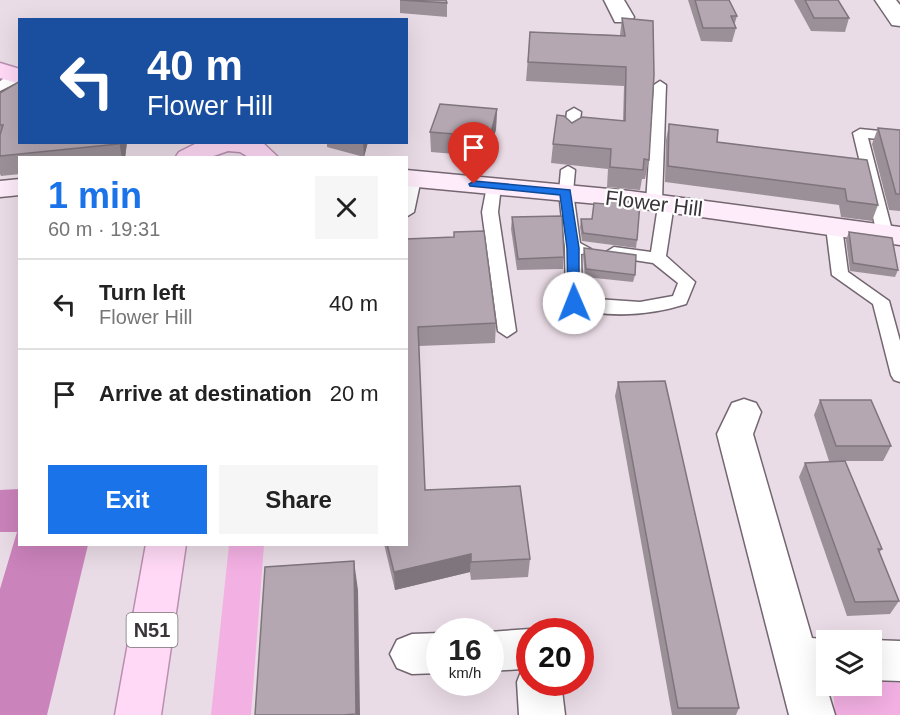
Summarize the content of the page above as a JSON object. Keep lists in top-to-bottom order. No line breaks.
{"streets":{"main road":["Flower Hill","N51"]},"page":{"turn":["40 m","Flower Hill"],"heading":["1 min","60 m · 19:31"],"list":[{"name":"Turn left","note":"Flower Hill","value":"40 m"},{"name":"Arrive at destination","value":"20 m"}],"buttons":["Exit","Share"],"speed":"16 km/h","limit":"20"}}
